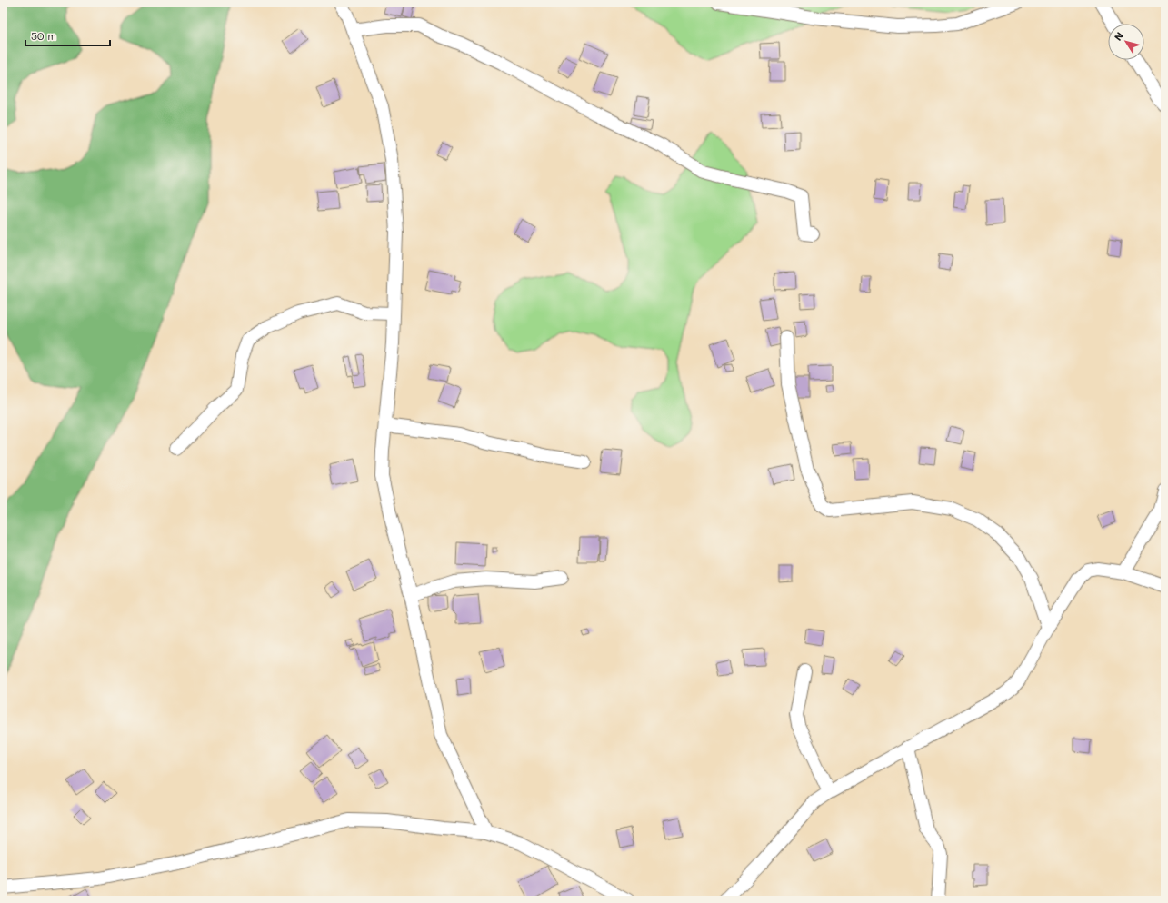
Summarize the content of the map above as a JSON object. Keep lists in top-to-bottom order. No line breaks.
{"scale_bar":"50 m","north":"top left"}
